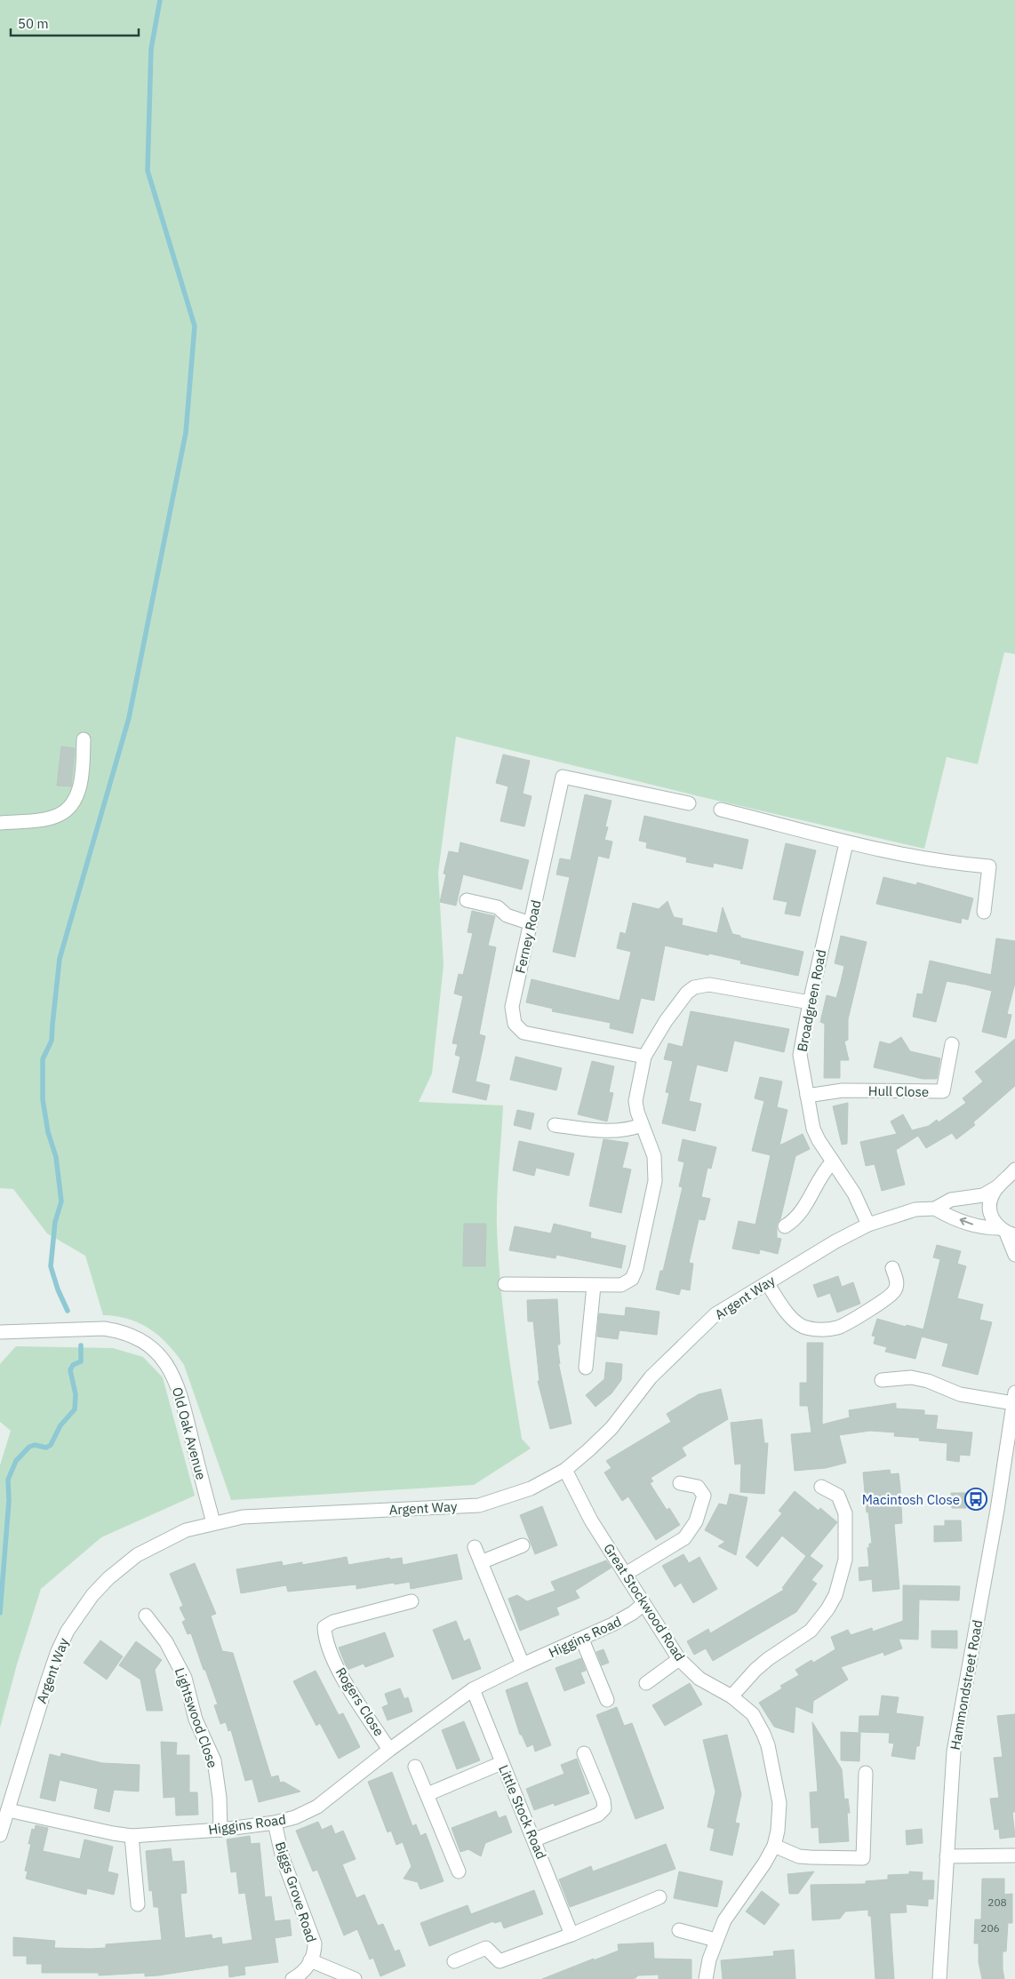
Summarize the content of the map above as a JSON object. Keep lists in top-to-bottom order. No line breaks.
{"streets":{"street":["Ferney Road","Broadgreen Road","Hull Close","Argent Way","Old Oak Avenue","Great Stockwood Road","Higgins Road","Hammondstreet Road","Rogers Close","Lightswood Close","Little Stock Road","Biggs Grove Road"]},"crossings":[["Broadgreen Road","Hull Close"],["Broadgreen Road","Argent Way"],["Argent Way","Old Oak Avenue"],["Argent Way","Great Stockwood Road"],["Argent Way","Higgins Road"],["Great Stockwood Road","Higgins Road"],["Higgins Road","Rogers Close"],["Higgins Road","Lightswood Close"],["Higgins Road","Little Stock Road"],["Higgins Road","Biggs Grove Road"]],"places":{"bus stop":["Macintosh Close"]},"house_numbers":["208","206"],"scale_bar":"50 m"}
